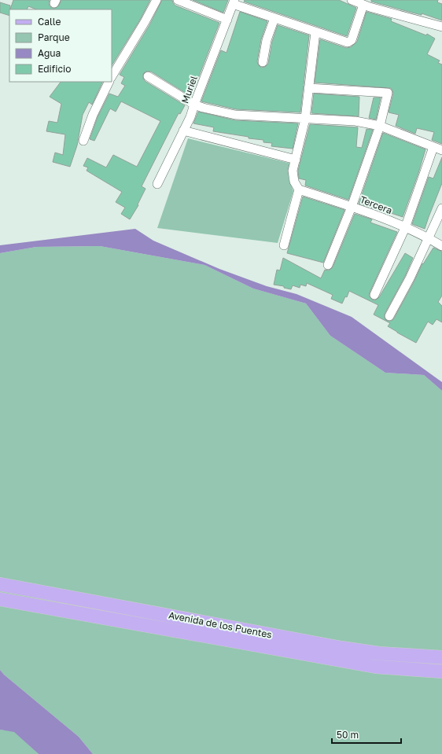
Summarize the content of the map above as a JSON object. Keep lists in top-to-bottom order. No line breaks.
{"streets":{"main road":["Avenida de los Puentes"],"street":["Muriel","Tercera"]},"legend":["Calle","Parque","Agua","Edificio"],"scale_bar":"50 m"}
